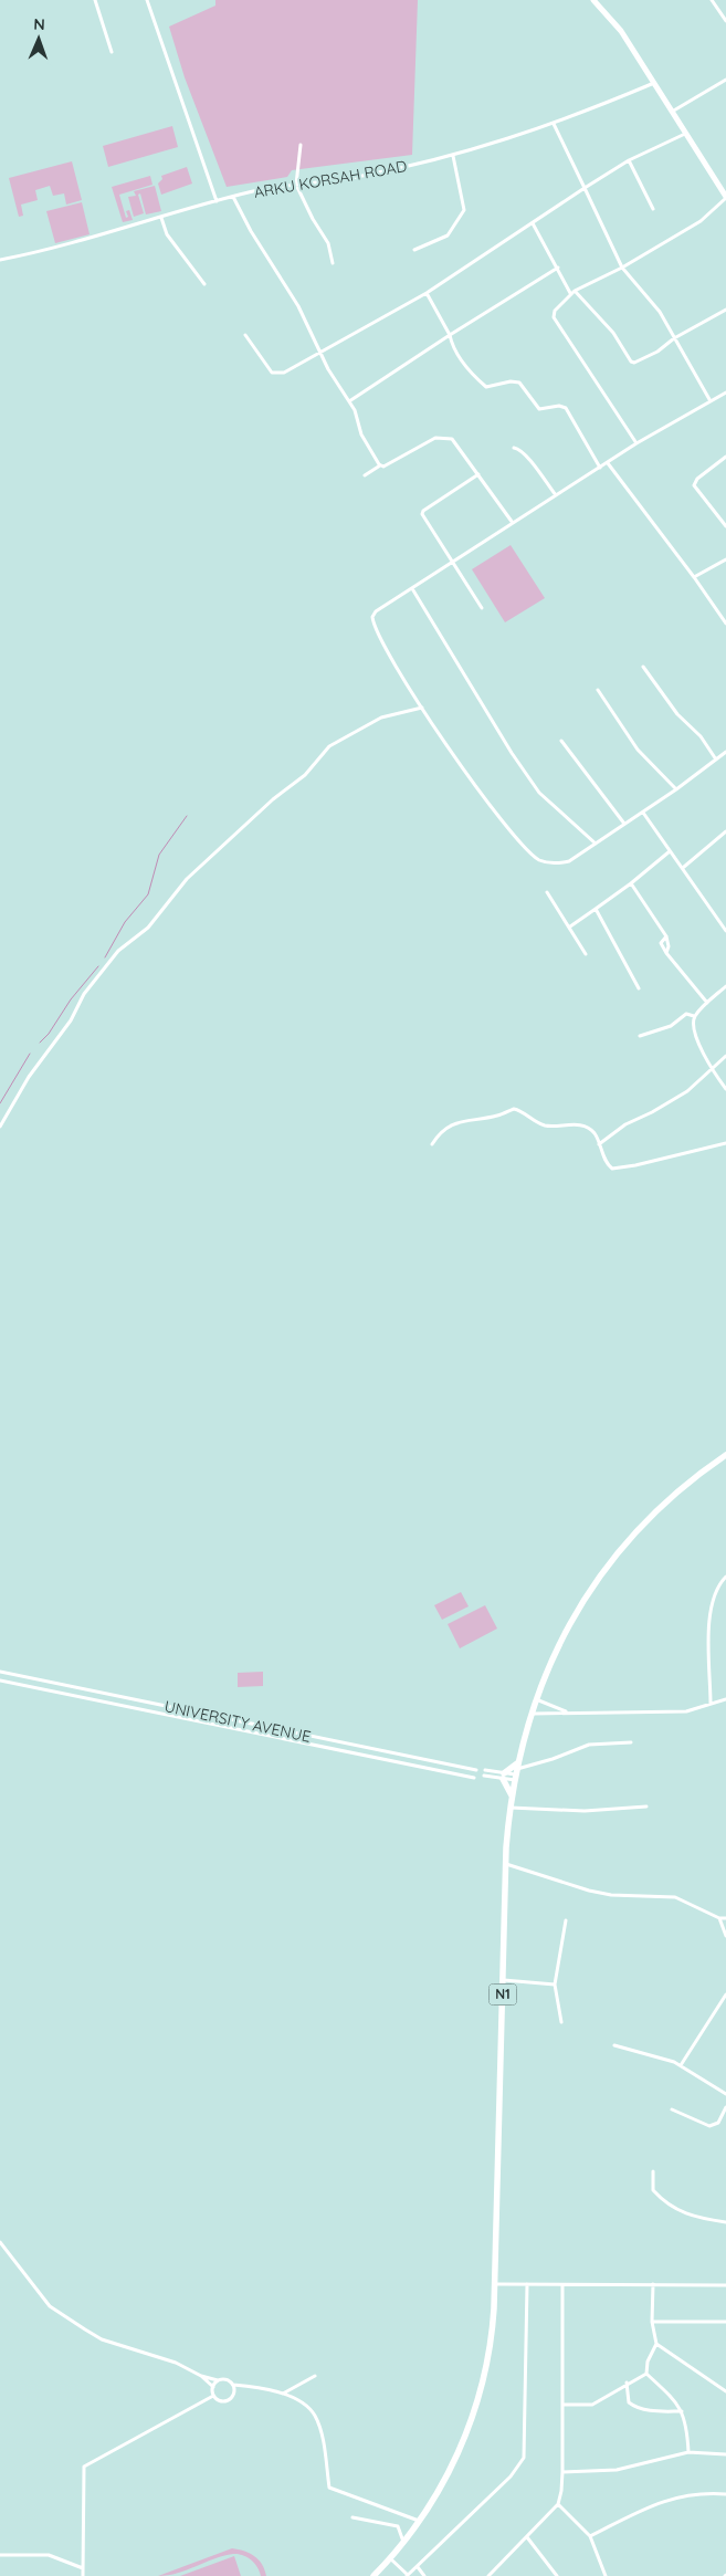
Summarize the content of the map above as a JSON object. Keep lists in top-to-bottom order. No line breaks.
{"streets":{"highway":["N1"],"street":["ARKU KORSAH ROAD","UNIVERSITY AVENUE"]},"north":"top"}
